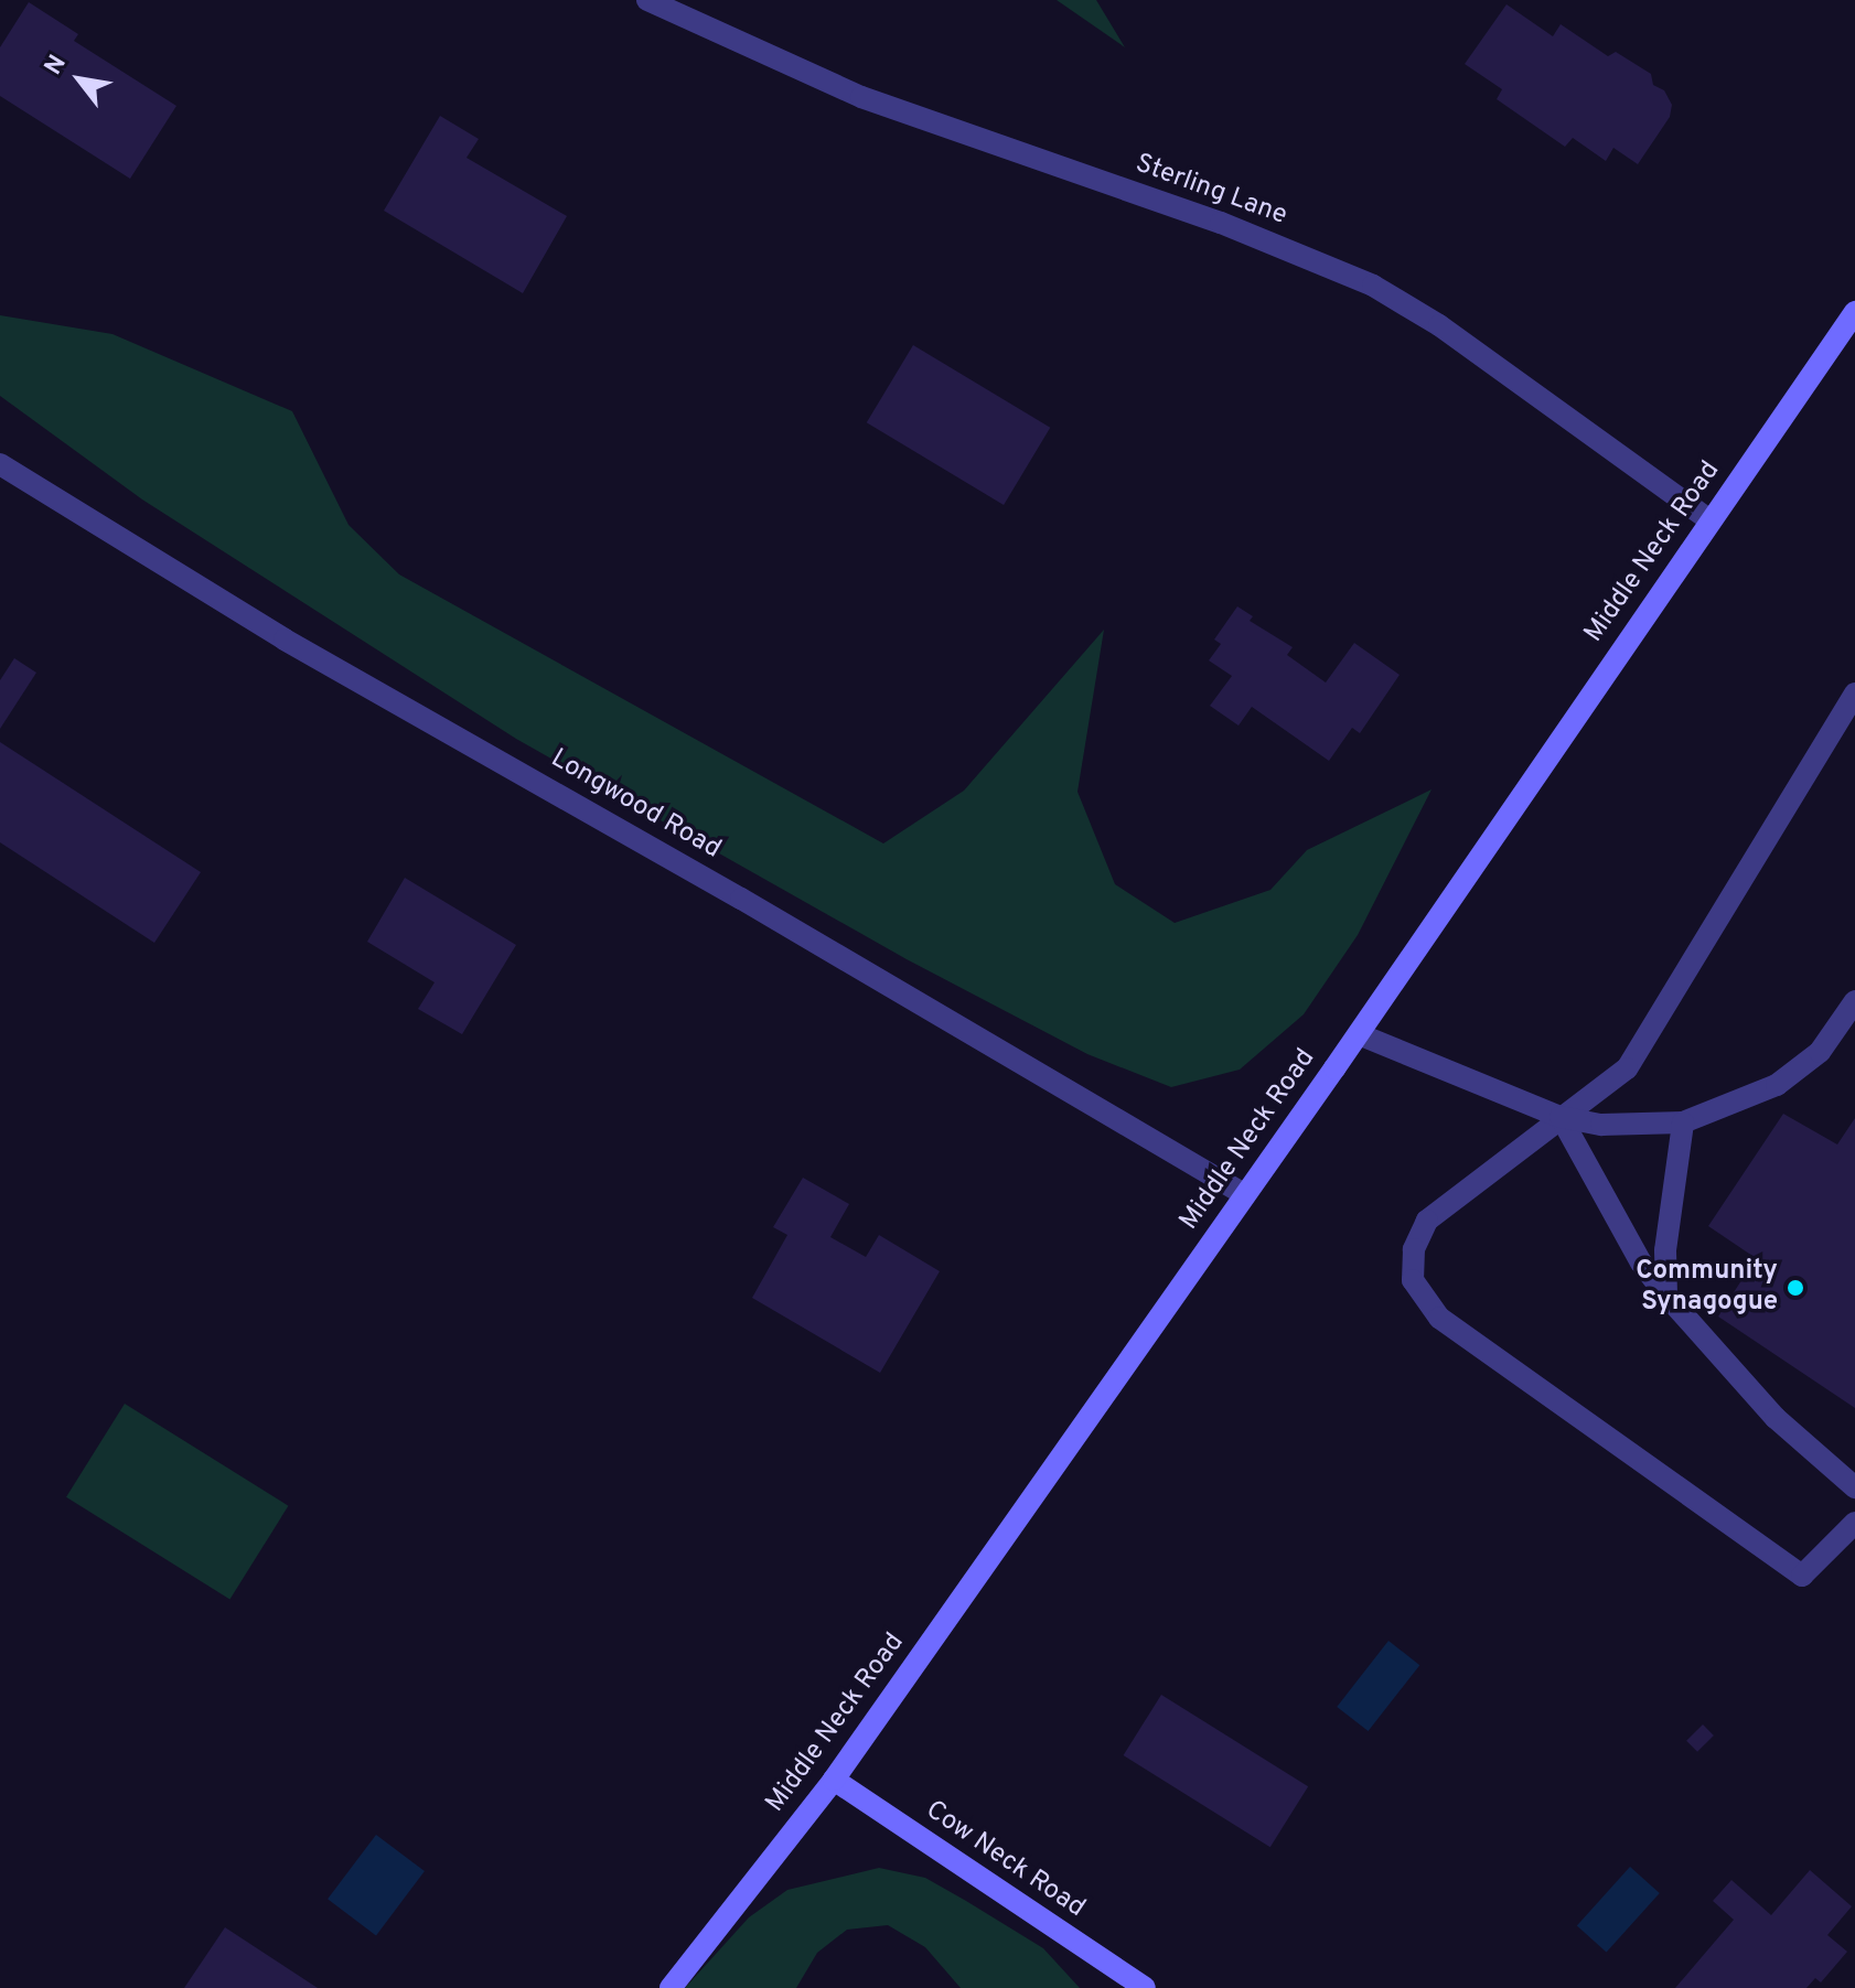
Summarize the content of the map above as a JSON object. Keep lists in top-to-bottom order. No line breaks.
{"streets":{"main road":["Middle Neck Road","Cow Neck Road"],"street":["Sterling Lane","Longwood Road"]},"crossings":[["Sterling Lane","Middle Neck Road"],["Middle Neck Road","Longwood Road"],["Middle Neck Road","Cow Neck Road"]],"places":["Community Synagogue"],"north":"top left"}
